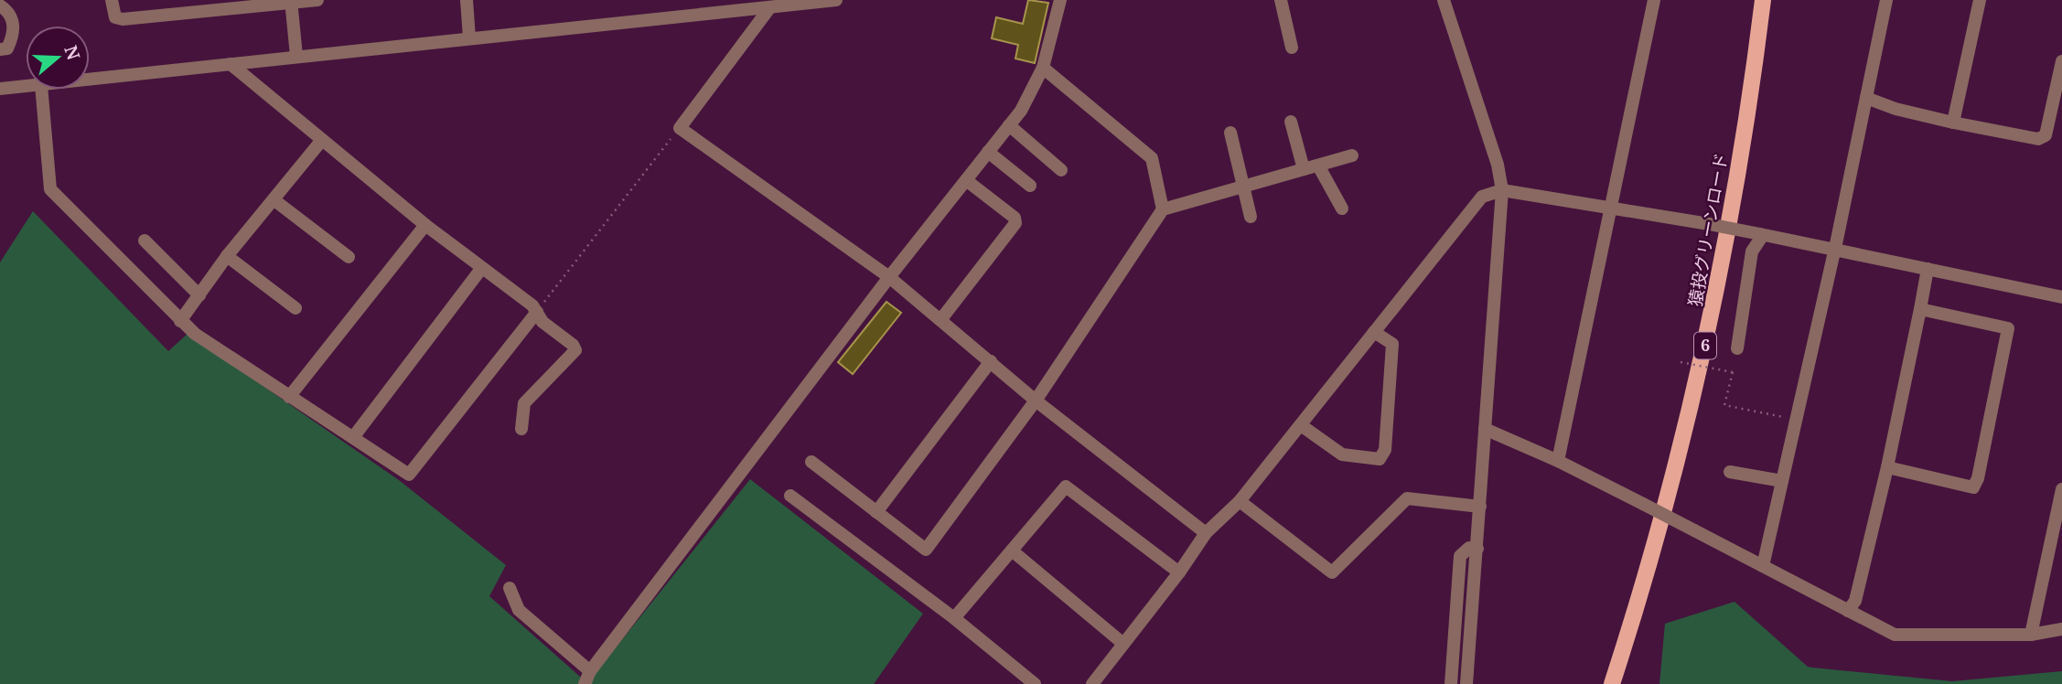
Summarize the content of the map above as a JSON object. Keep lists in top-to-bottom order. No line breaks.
{"streets":{"main road":["猿投グリーンロード","6"]},"north":"right"}
